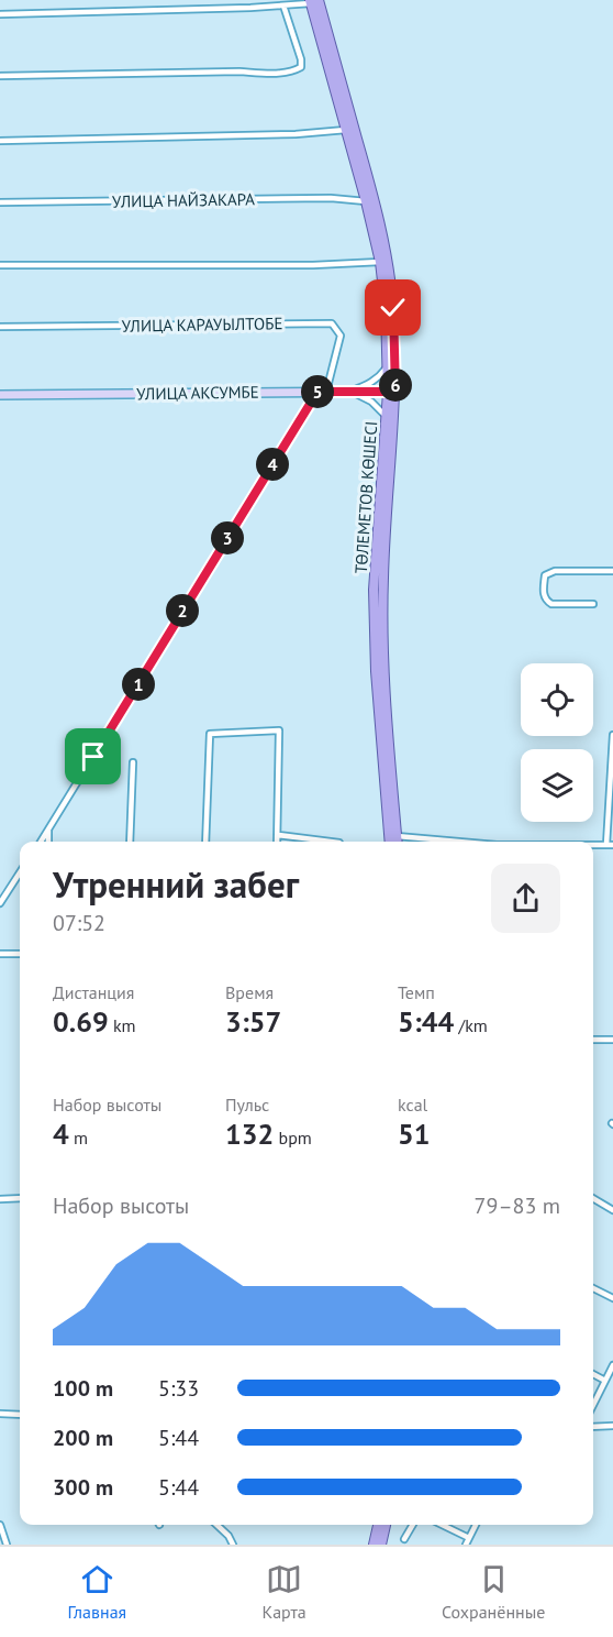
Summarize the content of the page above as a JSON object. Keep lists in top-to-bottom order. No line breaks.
{"streets":{"main road":["УЛИЦА АКСУМБЕ","ТӨЛЕМЕТОВ КӨШЕСІ"],"street":["УЛИЦА НАЙЗАКАРА","УЛИЦА КАРАУЫЛТОБЕ"]},"crossings":[["УЛИЦА НАЙЗАКАРА","ТӨЛЕМЕТОВ КӨШЕСІ"],["УЛИЦА КАРАУЫЛТОБЕ","УЛИЦА АКСУМБЕ"],["УЛИЦА АКСУМБЕ","ТӨЛЕМЕТОВ КӨШЕСІ"]],"page":{"pins":["6","5","4","3","2","1"],"heading":["Утренний забег","07:52"],"stats":[["Дистанция","0.69 km"],["Время","3:57"],["Темп","5:44 /km"],["Набор высоты","4 m"],["Пульс","132 bpm"],["kcal","51"]],"chart":["Набор высоты","79–83 m"],"list":[{"name":"100 m","note":"5:33"},{"name":"200 m","note":"5:44"},{"name":"300 m","note":"5:44"}],"tabs":["Главная","Карта","Сохранённые"]}}
